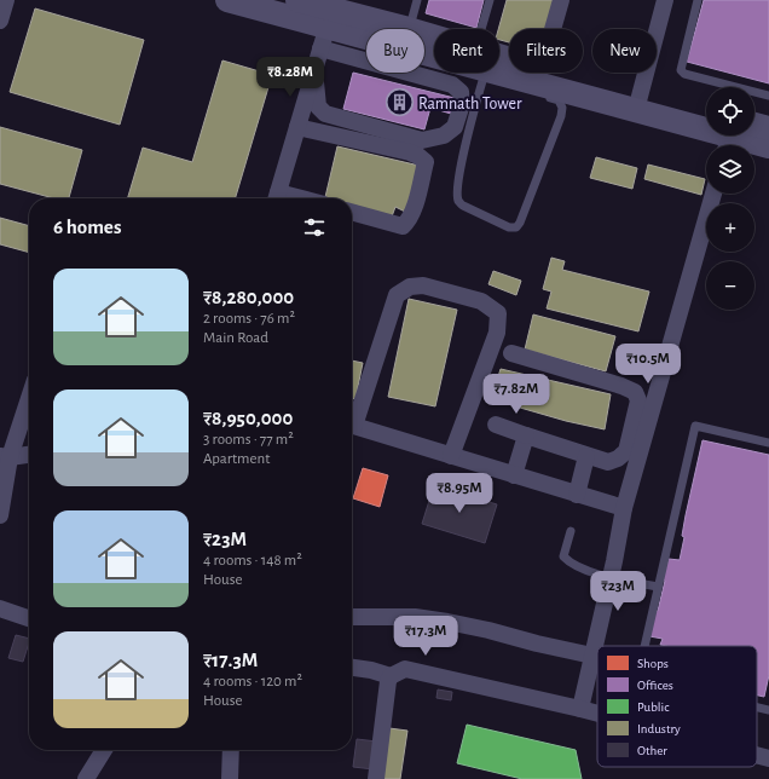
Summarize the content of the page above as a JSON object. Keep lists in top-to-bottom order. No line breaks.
{"places":{"building":["Ramnath Tower"]},"legend":["Shops","Offices","Public","Industry","Other"],"page":{"chip":["Buy","Rent","Filters","New"],"price":["₹8.28M","₹10.5M","₹7.82M","₹8.95M","₹23M","₹17.3M"],"map_buttons":["+","−"],"heading":"6 homes","list":[{"name":"₹8,280,000","note":"2 rooms · 76 m² · Main Road"},{"name":"₹8,950,000","note":"3 rooms · 77 m² · Apartment"},{"name":"₹23M","note":"4 rooms · 148 m² · House"},{"name":"₹17.3M","note":"4 rooms · 120 m² · House"}]}}
